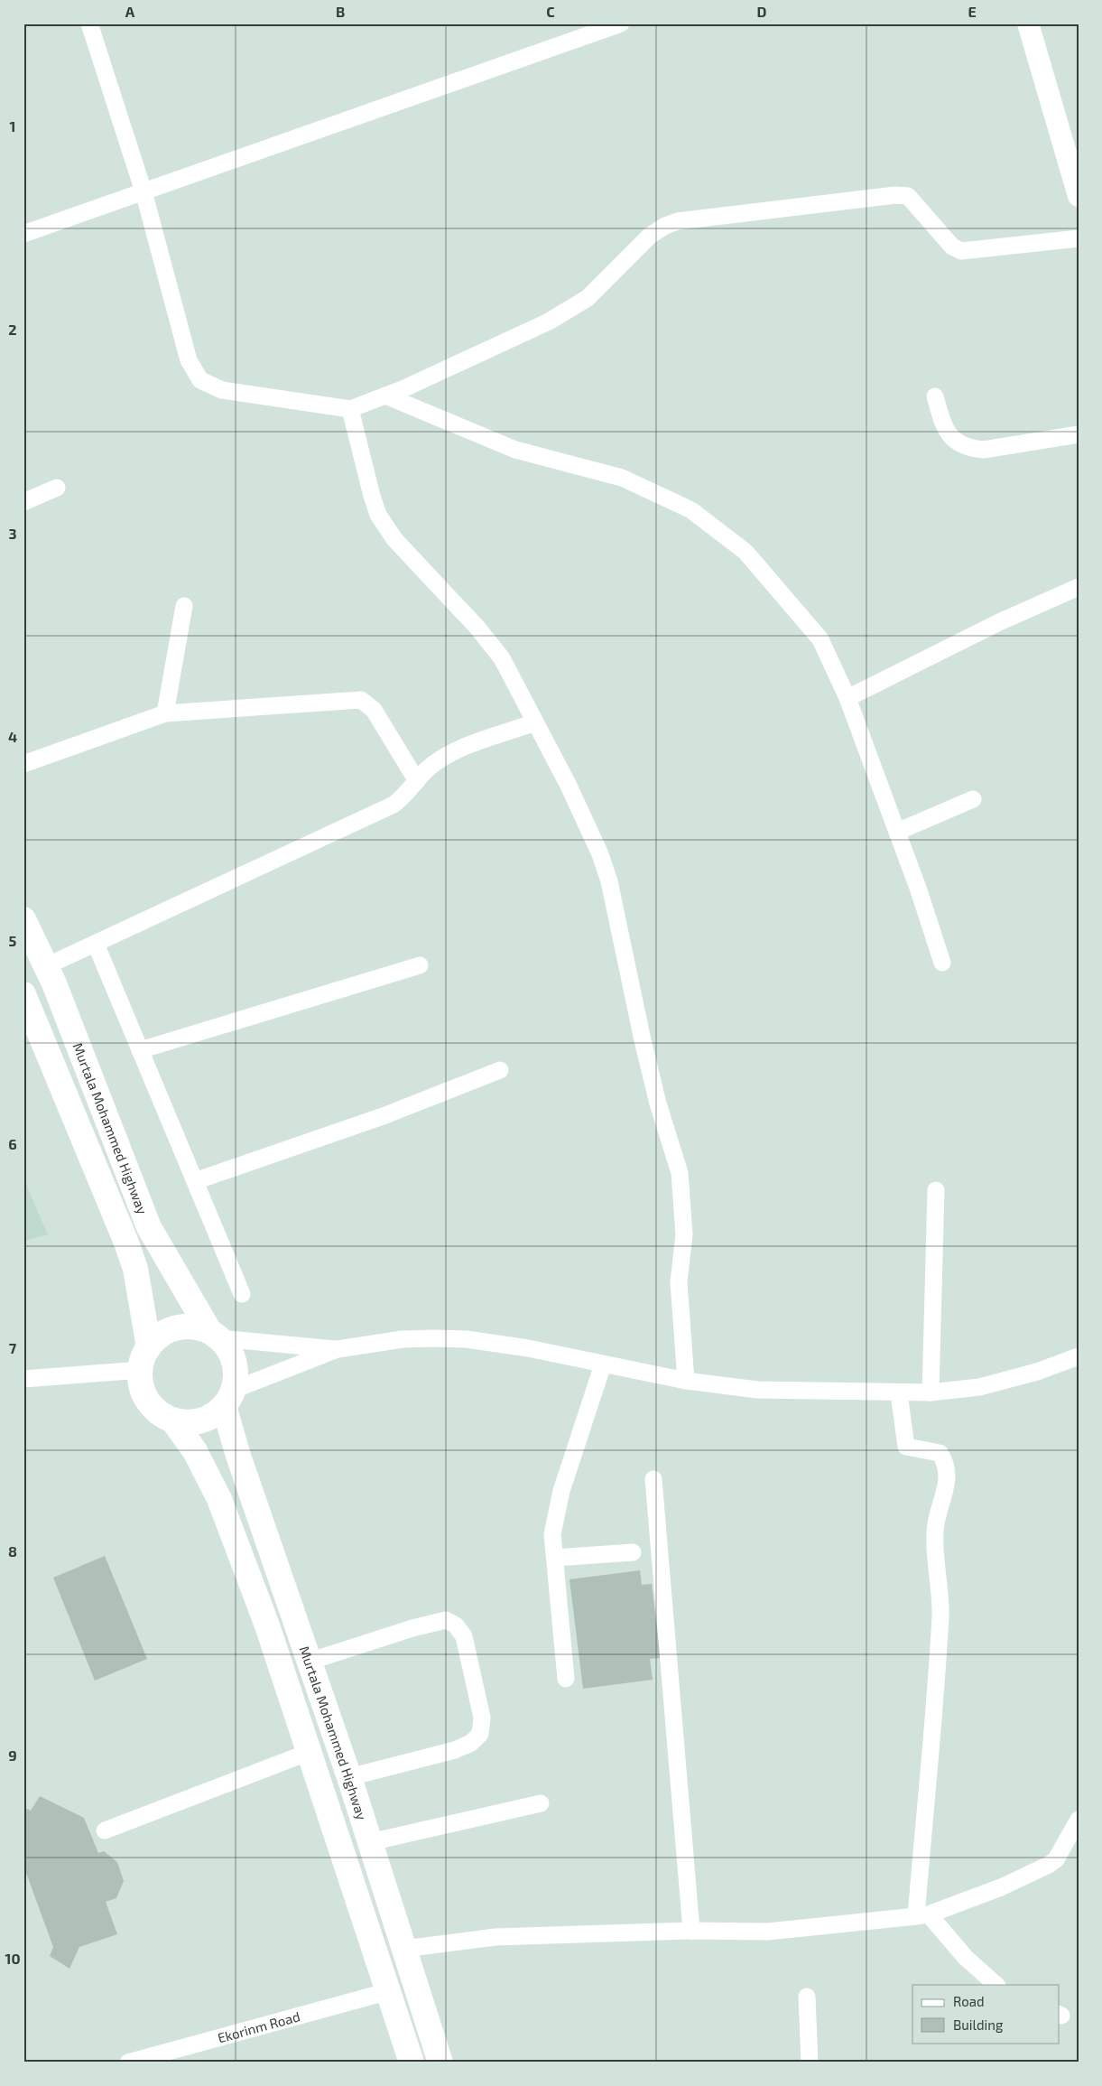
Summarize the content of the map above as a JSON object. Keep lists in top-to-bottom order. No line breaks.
{"streets":{"highway":["Murtala Mohammed Highway"],"street":["Ekorinm Road"]},"crossings":[["Murtala Mohammed Highway","Ekorinm Road"]],"legend":["Road","Building"],"grid":{"columns":["A","B","C","D","E"],"rows":["1","2","3","4","5","6","7","8","9","10"]}}
